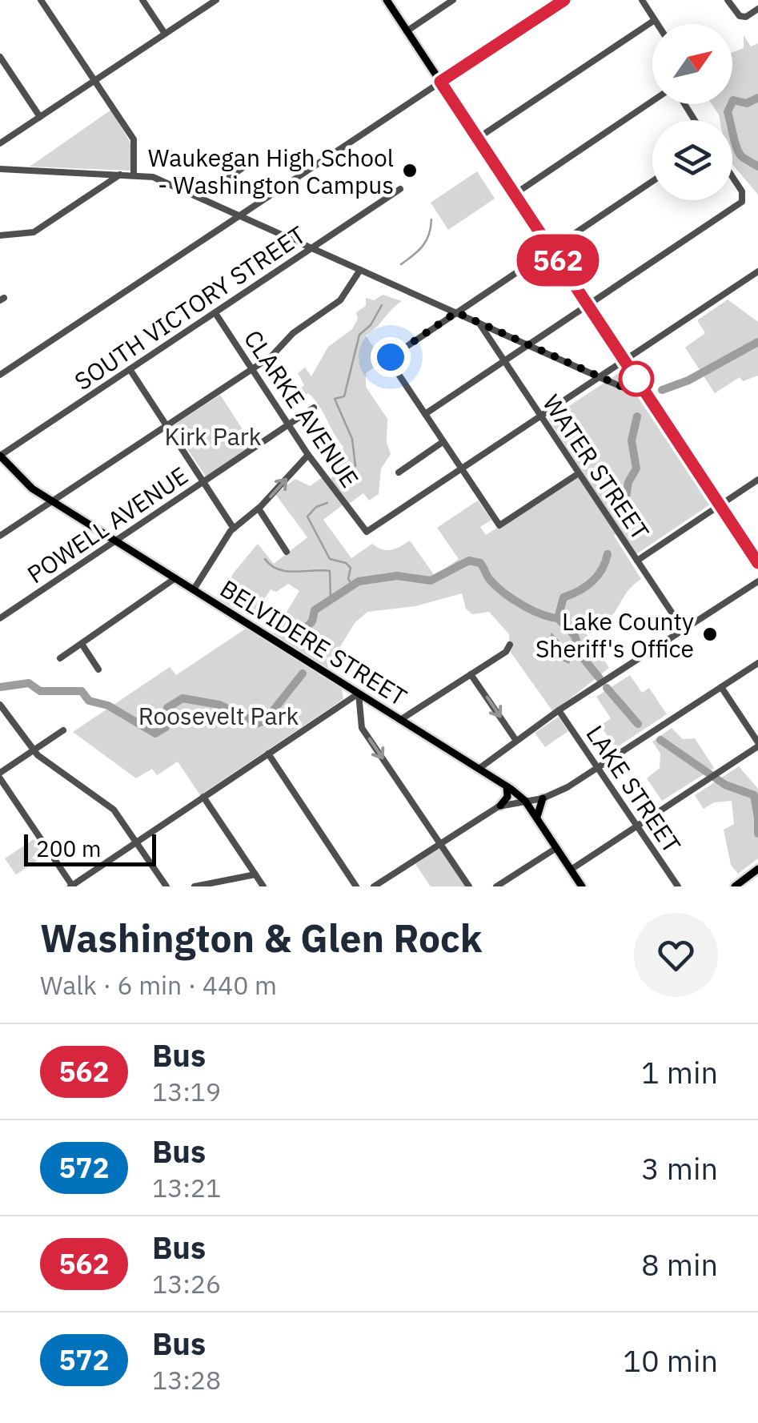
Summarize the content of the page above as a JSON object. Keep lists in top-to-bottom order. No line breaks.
{"streets":{"main road":["BELVIDERE STREET"],"street":["SOUTH VICTORY STREET","CLARKE AVENUE","WATER STREET","POWELL AVENUE","LAKE STREET"]},"crossings":[["SOUTH VICTORY STREET","CLARKE AVENUE"],["SOUTH VICTORY STREET","BELVIDERE STREET"],["CLARKE AVENUE","POWELL AVENUE"],["POWELL AVENUE","BELVIDERE STREET"]],"parks":["Kirk Park","Roosevelt Park"],"places":["Waukegan High School - Washington Campus","Lake County Sheriff's Office"],"lines":["bus line 562"],"scale_bar":"200 m","north":"top right","page":{"on_map":"562","scale":"200 m","heading":["Washington & Glen Rock","Walk · 6 min · 440 m"],"list":[{"mark":"562","name":"Bus","note":"13:19","value":"1 min"},{"mark":"572","name":"Bus","note":"13:21","value":"3 min"},{"mark":"562","name":"Bus","note":"13:26","value":"8 min"},{"mark":"572","name":"Bus","note":"13:28","value":"10 min"}]}}
